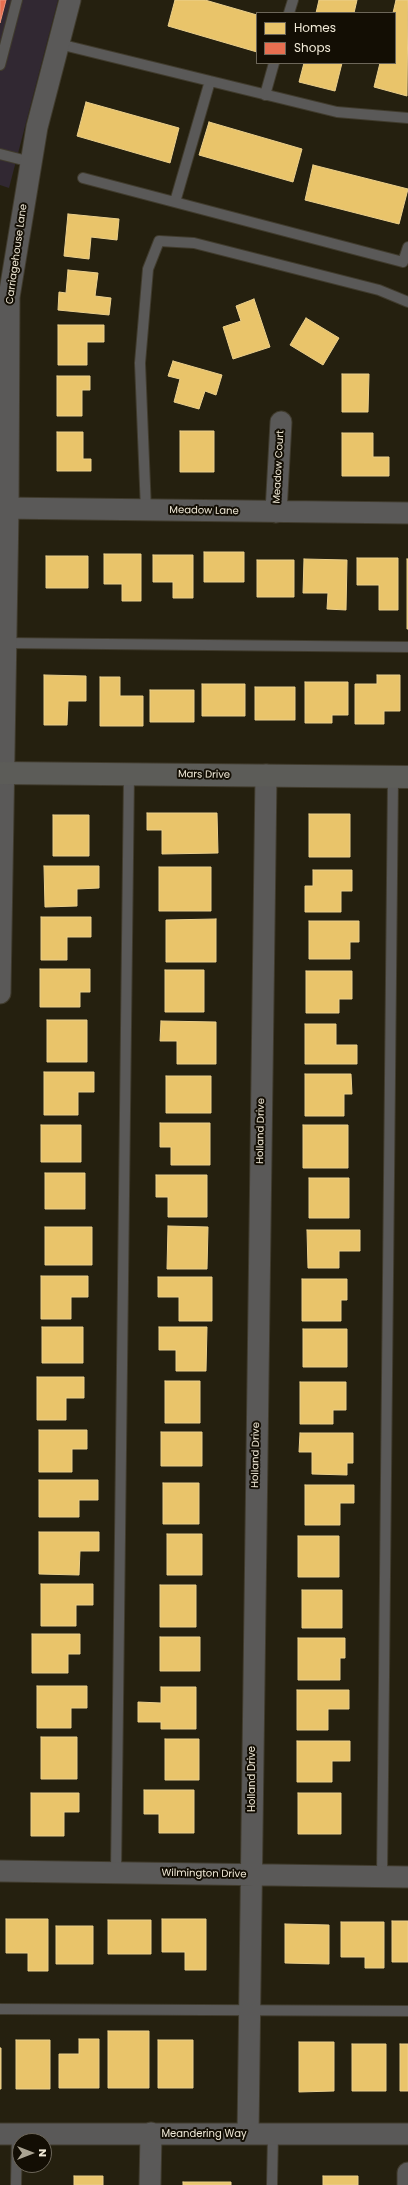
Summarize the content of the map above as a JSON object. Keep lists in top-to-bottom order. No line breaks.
{"streets":{"street":["Carriagehouse Lane","Meadow Court","Meadow Lane","Mars Drive","Holland Drive","Wilmington Drive","Meandering Way"]},"crossings":[["Carriagehouse Lane","Meadow Lane"],["Carriagehouse Lane","Mars Drive"],["Meadow Court","Meadow Lane"],["Mars Drive","Holland Drive"],["Holland Drive","Wilmington Drive"],["Holland Drive","Meandering Way"]],"legend":["Homes","Shops"],"north":"right"}
